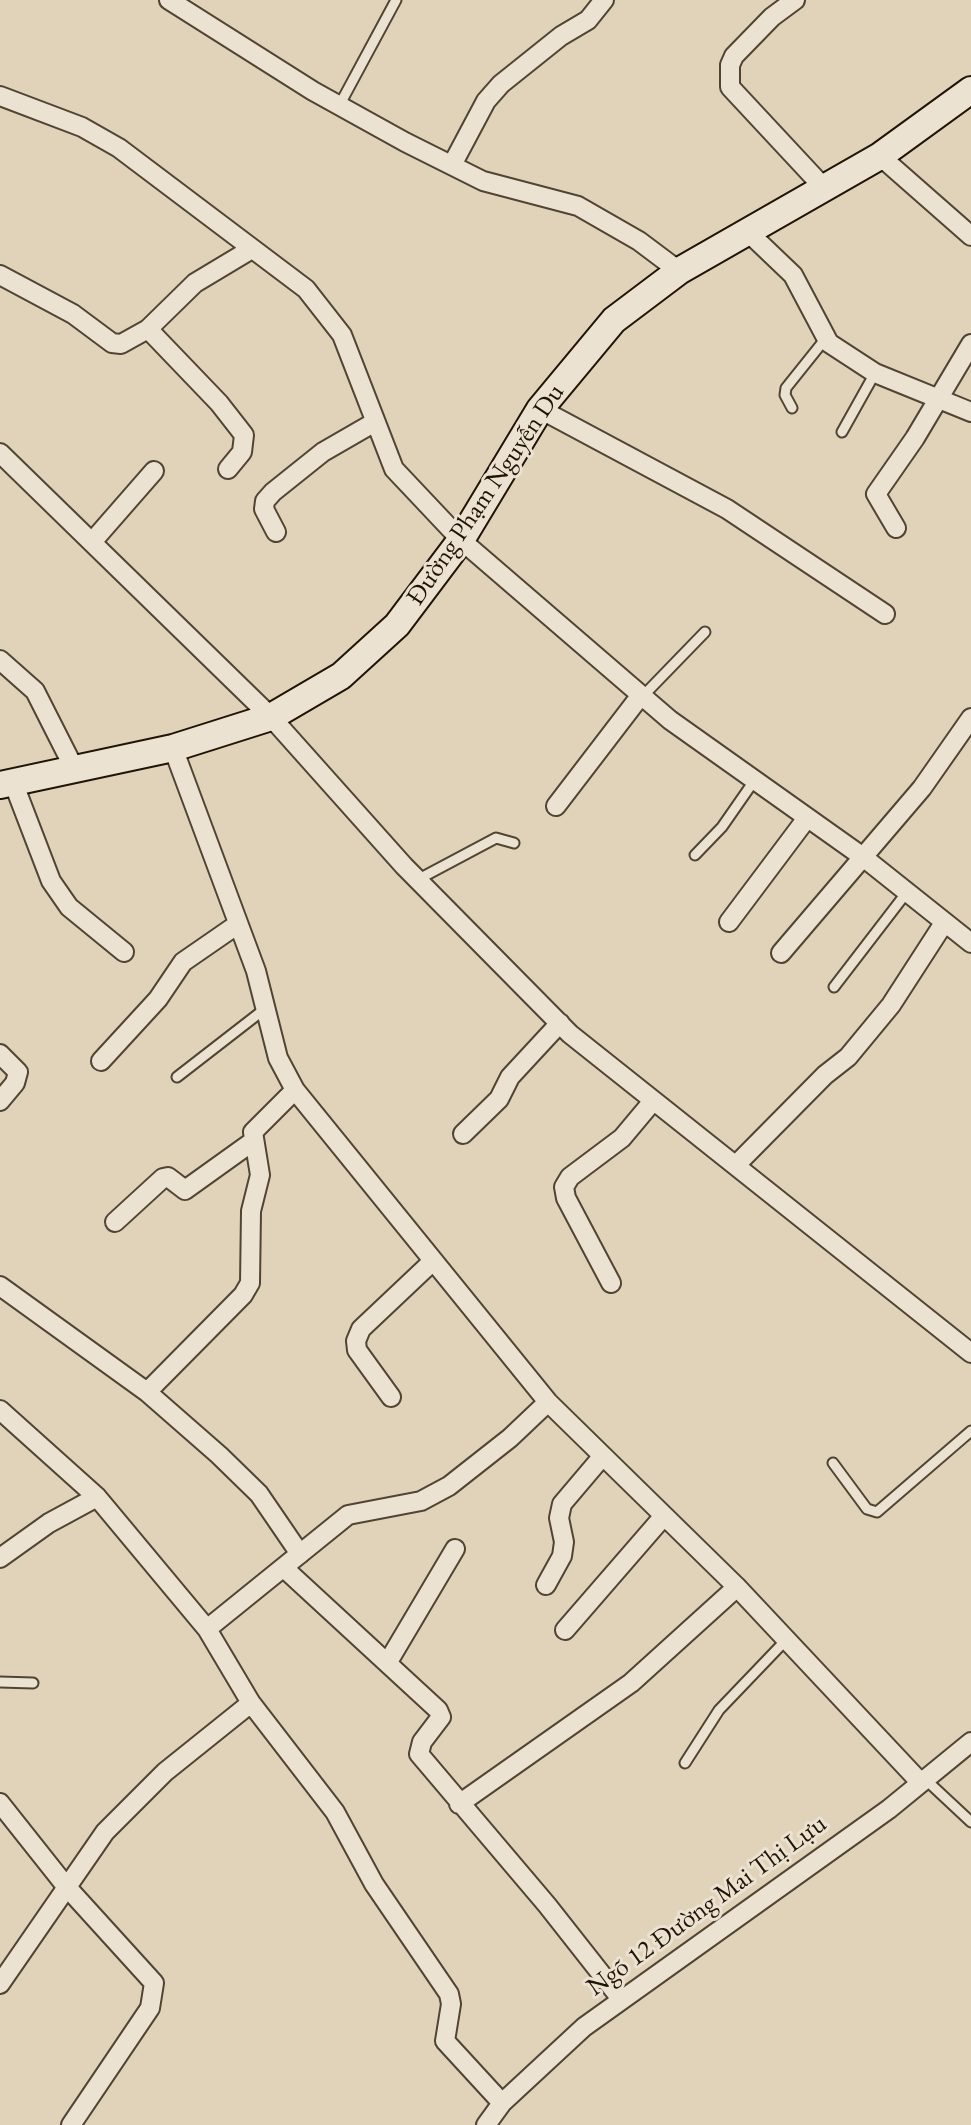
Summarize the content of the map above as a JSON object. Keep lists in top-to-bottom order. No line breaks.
{"streets":{"main road":["Đường Phạm Nguyễn Du"],"street":["Ngõ 12 Đường Mai Thị Lựu"]}}
